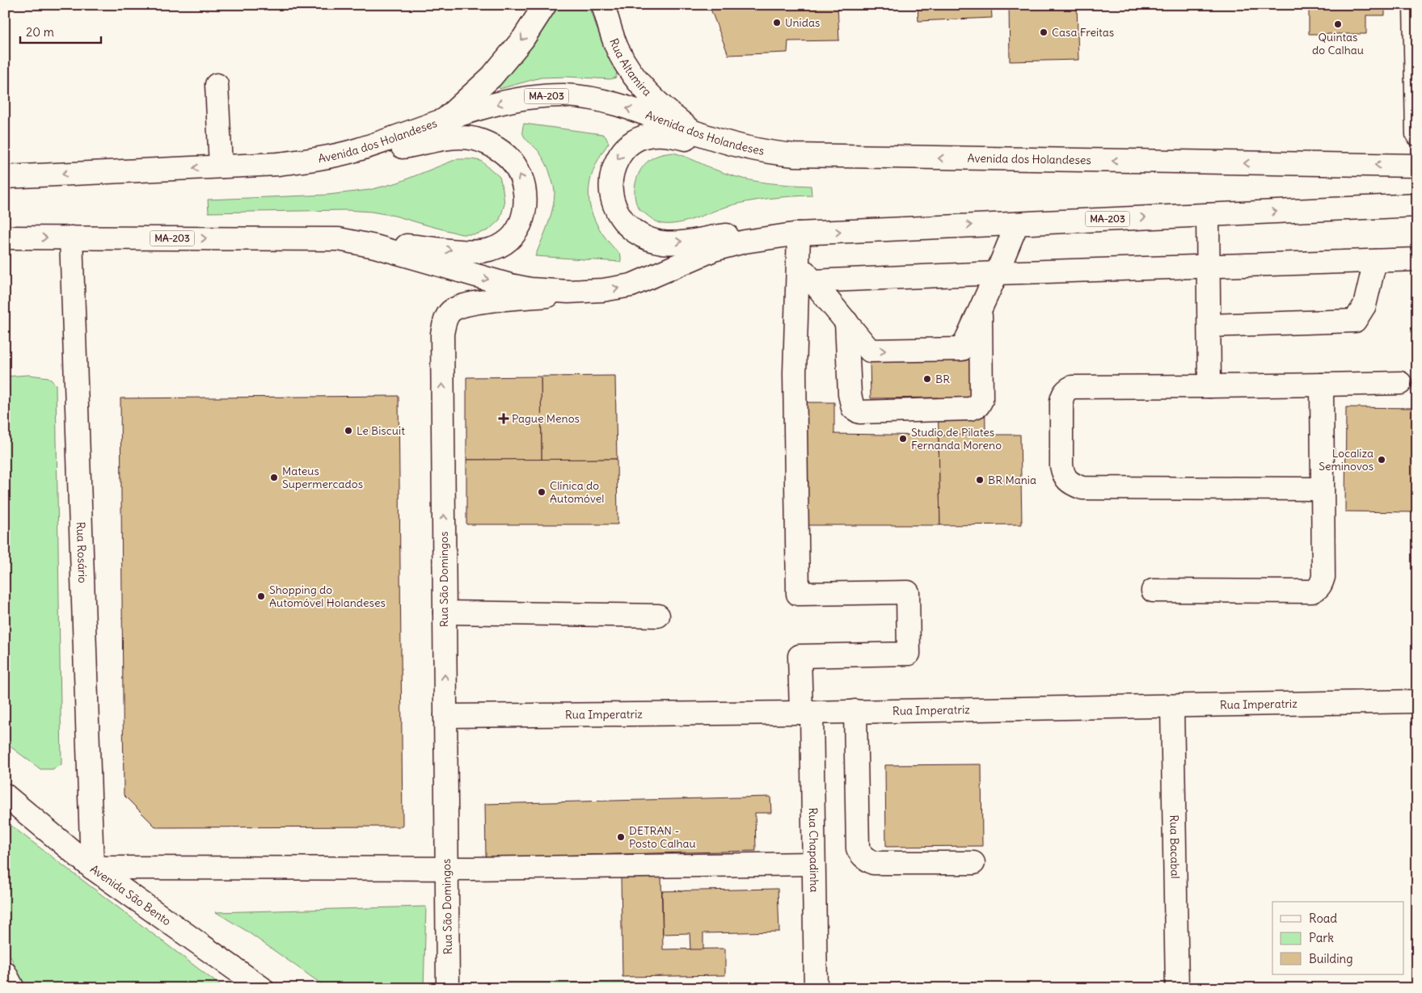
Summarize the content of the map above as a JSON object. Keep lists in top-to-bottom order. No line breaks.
{"streets":{"street":["Rua Altamira","MA-203","Avenida dos Holandeses","Rua Rosário","Rua São Domingos","Rua Imperatriz","Rua Bacabal","Rua Chapadinha","Avenida São Bento"]},"crossings":[["Rua Altamira","Avenida dos Holandeses"],["MA-203","Rua Rosário"],["MA-203","Rua São Domingos"],["Rua Rosário","Avenida São Bento"],["Rua São Domingos","Rua Imperatriz"],["Rua Imperatriz","Rua Bacabal"],["Rua Imperatriz","Rua Chapadinha"]],"one_way":["Rua São Domingos"],"places":{"other":["Unidas","Quintas do Calhau","Casa Freitas","BR","Le Biscuit","Studio de Pilates Fernanda Moreno","Localiza Seminovos","Mateus Supermercados","BR Mania","Clínica do Automóvel","Shopping do Automóvel Holandeses","DETRAN - Posto Calhau"],"health":["Pague Menos"]},"legend":["Road","Park","Building"],"scale_bar":"20 m"}
